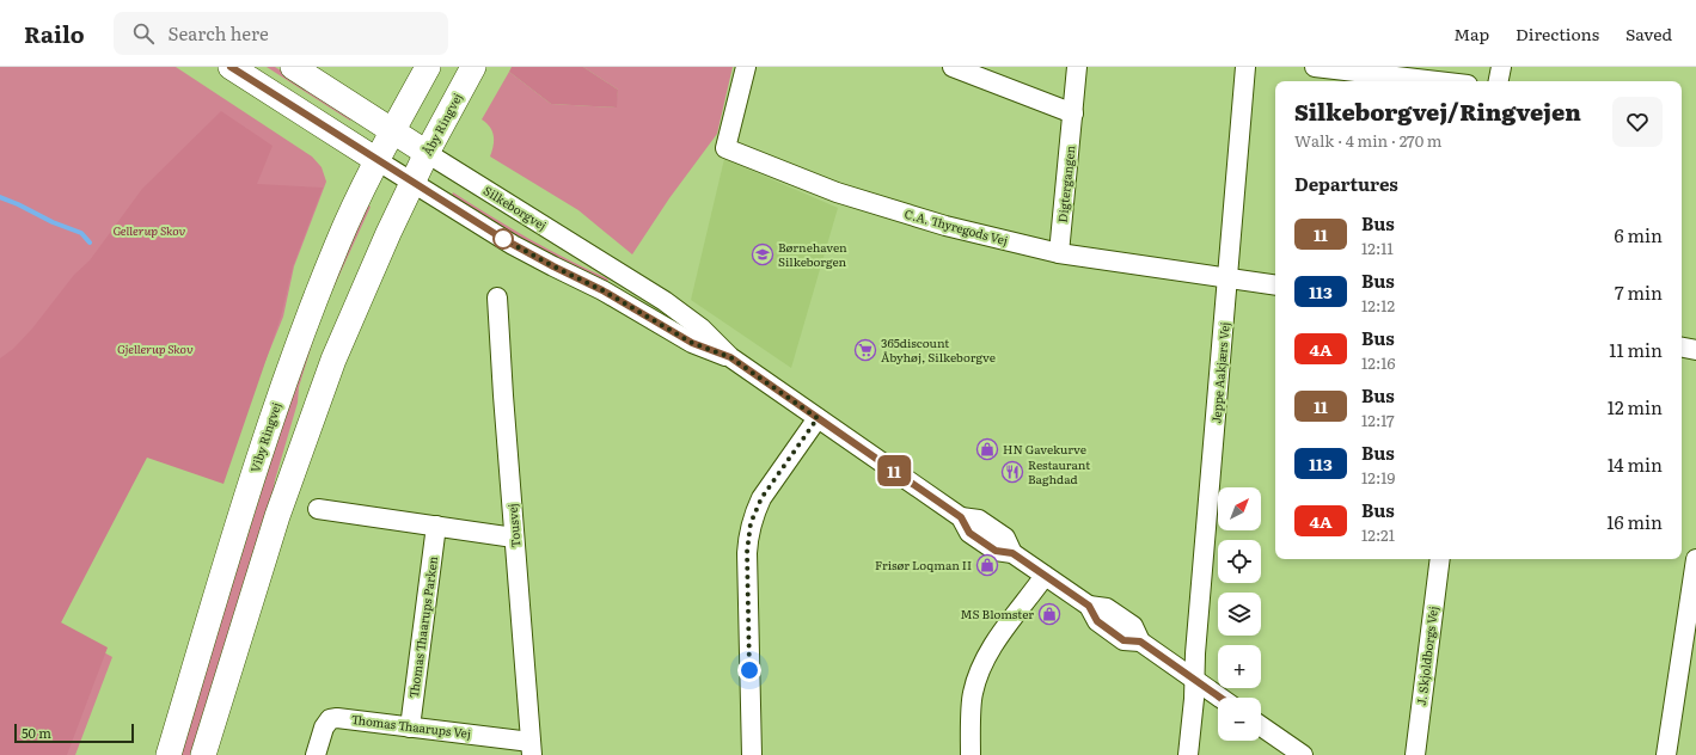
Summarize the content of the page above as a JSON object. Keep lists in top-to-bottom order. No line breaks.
{"streets":{"main road":["Åby Ringvej","Silkeborgvej","Viby Ringvej"],"street":["Digtergangen","C.A. Thyregods Vej","Jeppe Aakjærs Vej","Tousvej","Thomas Thaarups Parken","J. Skjoldborgs Vej","Thomas Thaarups Vej"]},"crossings":[["Åby Ringvej","Silkeborgvej"],["Digtergangen","C.A. Thyregods Vej"],["Silkeborgvej","Jeppe Aakjærs Vej"],["Silkeborgvej","Viby Ringvej"],["C.A. Thyregods Vej","Jeppe Aakjærs Vej"],["Tousvej","Thomas Thaarups Vej"],["Thomas Thaarups Parken","Thomas Thaarups Vej"]],"parks":["Gellerup Skov","Gjellerup Skov"],"places":{"school or university":["Børnehaven Silkeborgen"],"supermarket":["365discount Åbyhøj, Silkeborgve"],"shop":["HN Gavekurve","Frisør Loqman II","MS Blomster"],"restaurant":["Restaurant Baghdad"]},"lines":["bus line 11"],"scale_bar":"50 m","north":"top right","page":{"header":"Railo","search":"Search here","nav":["Map","Directions","Saved"],"on_map":"11","heading":[["Silkeborgvej/Ringvejen","Walk · 4 min · 270 m"],"Departures"],"list":[{"mark":"11","name":"Bus","note":"12:11","value":"6 min"},{"mark":"113","name":"Bus","note":"12:12","value":"7 min"},{"mark":"4A","name":"Bus","note":"12:16","value":"11 min"},{"mark":"11","name":"Bus","note":"12:17","value":"12 min"},{"mark":"113","name":"Bus","note":"12:19","value":"14 min"},{"mark":"4A","name":"Bus","note":"12:21","value":"16 min"}],"map_buttons":["+","−"],"scale":"50 m"}}
